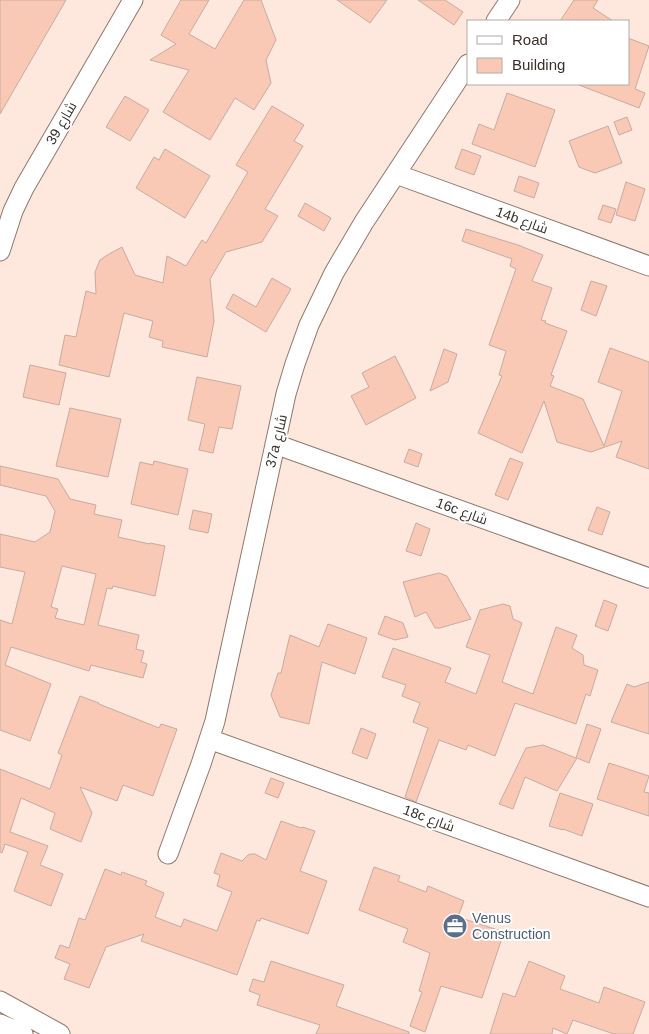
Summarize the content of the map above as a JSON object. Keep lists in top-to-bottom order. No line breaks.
{"streets":{"street":["شارع 39","14b شارع","37a شارع","16c شارع","18c شارع"]},"crossings":[["14b شارع","37a شارع"],["37a شارع","16c شارع"],["37a شارع","18c شارع"]],"places":{"office":["Venus Construction"]},"legend":["Road","Building"]}
